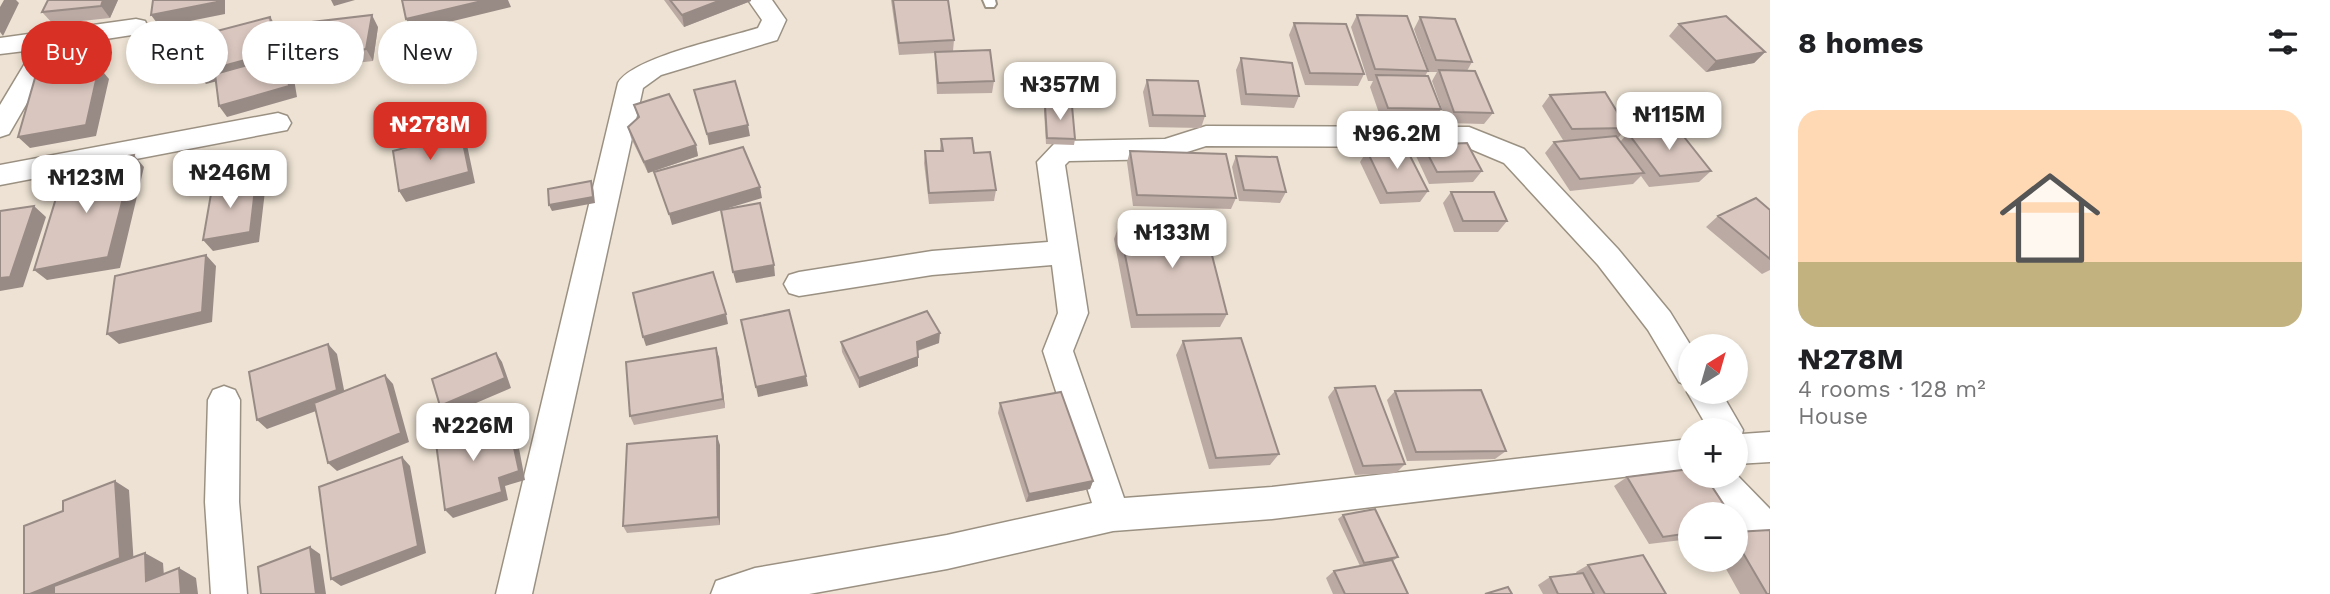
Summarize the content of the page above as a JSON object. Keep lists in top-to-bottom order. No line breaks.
{"north":"top right","page":{"heading":"8 homes","chip":["Buy","Rent","Filters","New"],"price":["₦357M","₦115M","₦278M","₦96.2M","₦246M","₦123M","₦133M","₦226M"],"list":[{"name":"₦278M","note":"4 rooms · 128 m² · House"}],"map_buttons":["+","−"]}}
